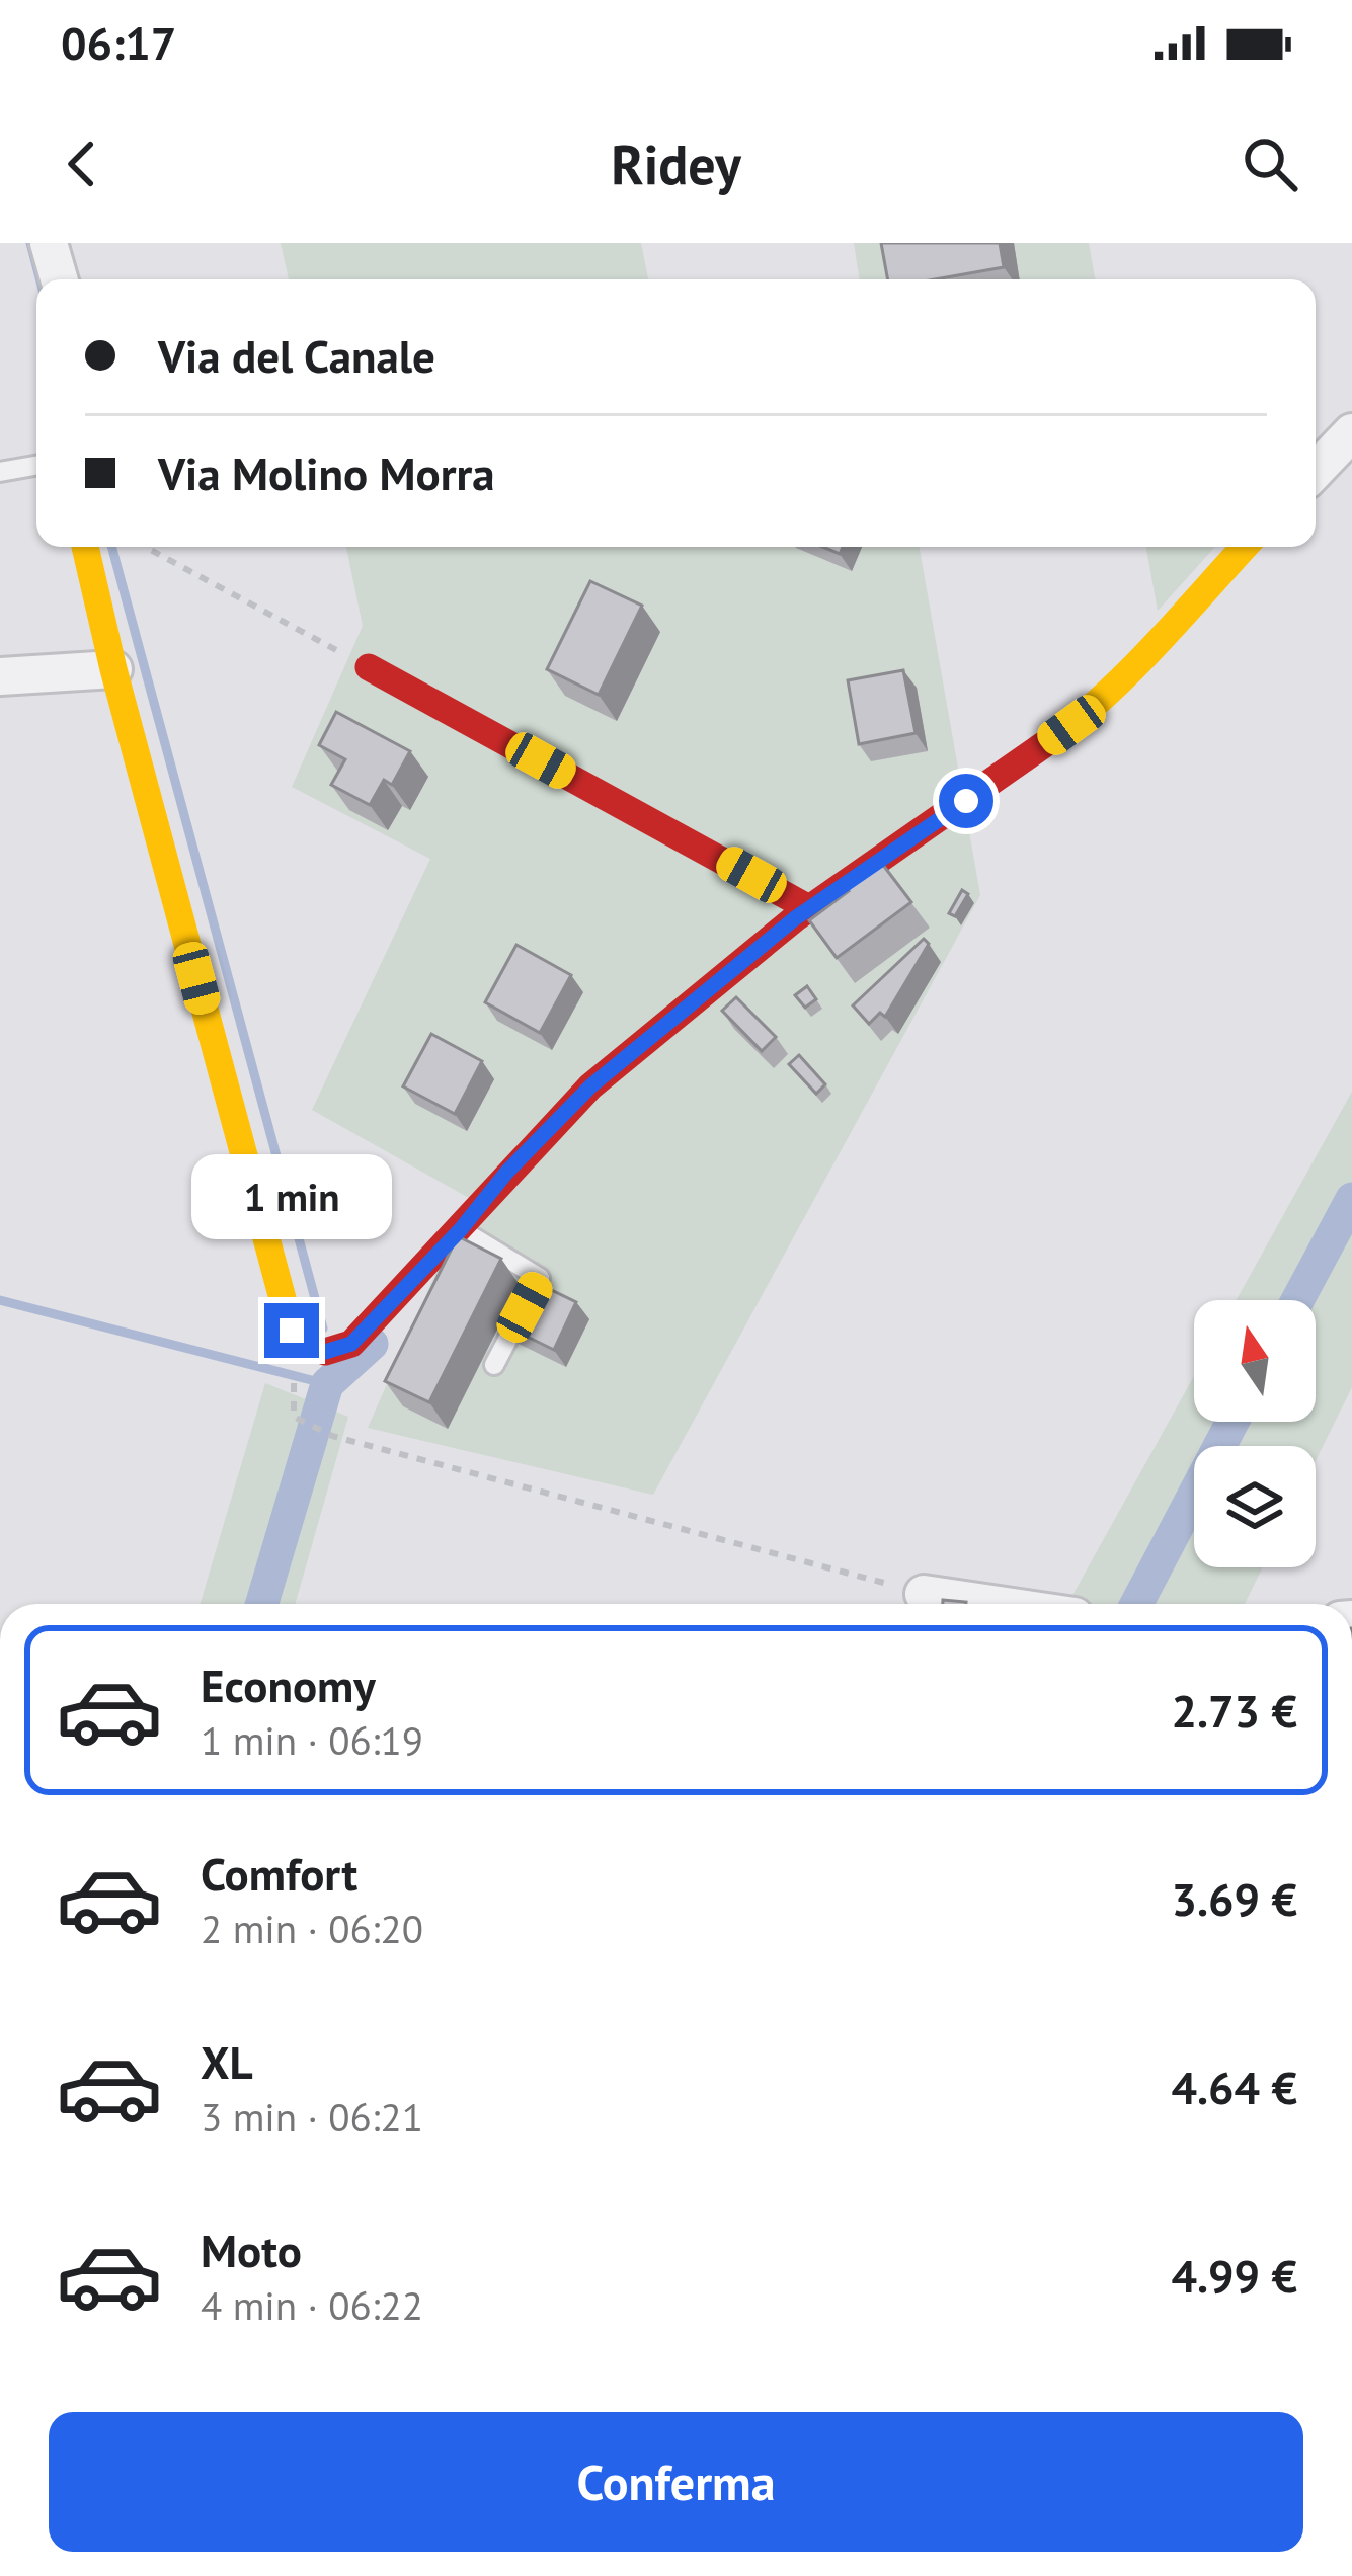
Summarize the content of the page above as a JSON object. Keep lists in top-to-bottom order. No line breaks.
{"north":"top","page":{"status":"06:17","header":"Ridey","banner":["Via del Canale","Via Molino Morra"],"bubble":"1 min","list":[{"name":"Economy","note":"1 min · 06:19","value":"2.73 €"},{"name":"Comfort","note":"2 min · 06:20","value":"3.69 €"},{"name":"XL","note":"3 min · 06:21","value":"4.64 €"},{"name":"Moto","note":"4 min · 06:22","value":"4.99 €"}],"buttons":"Conferma"}}
